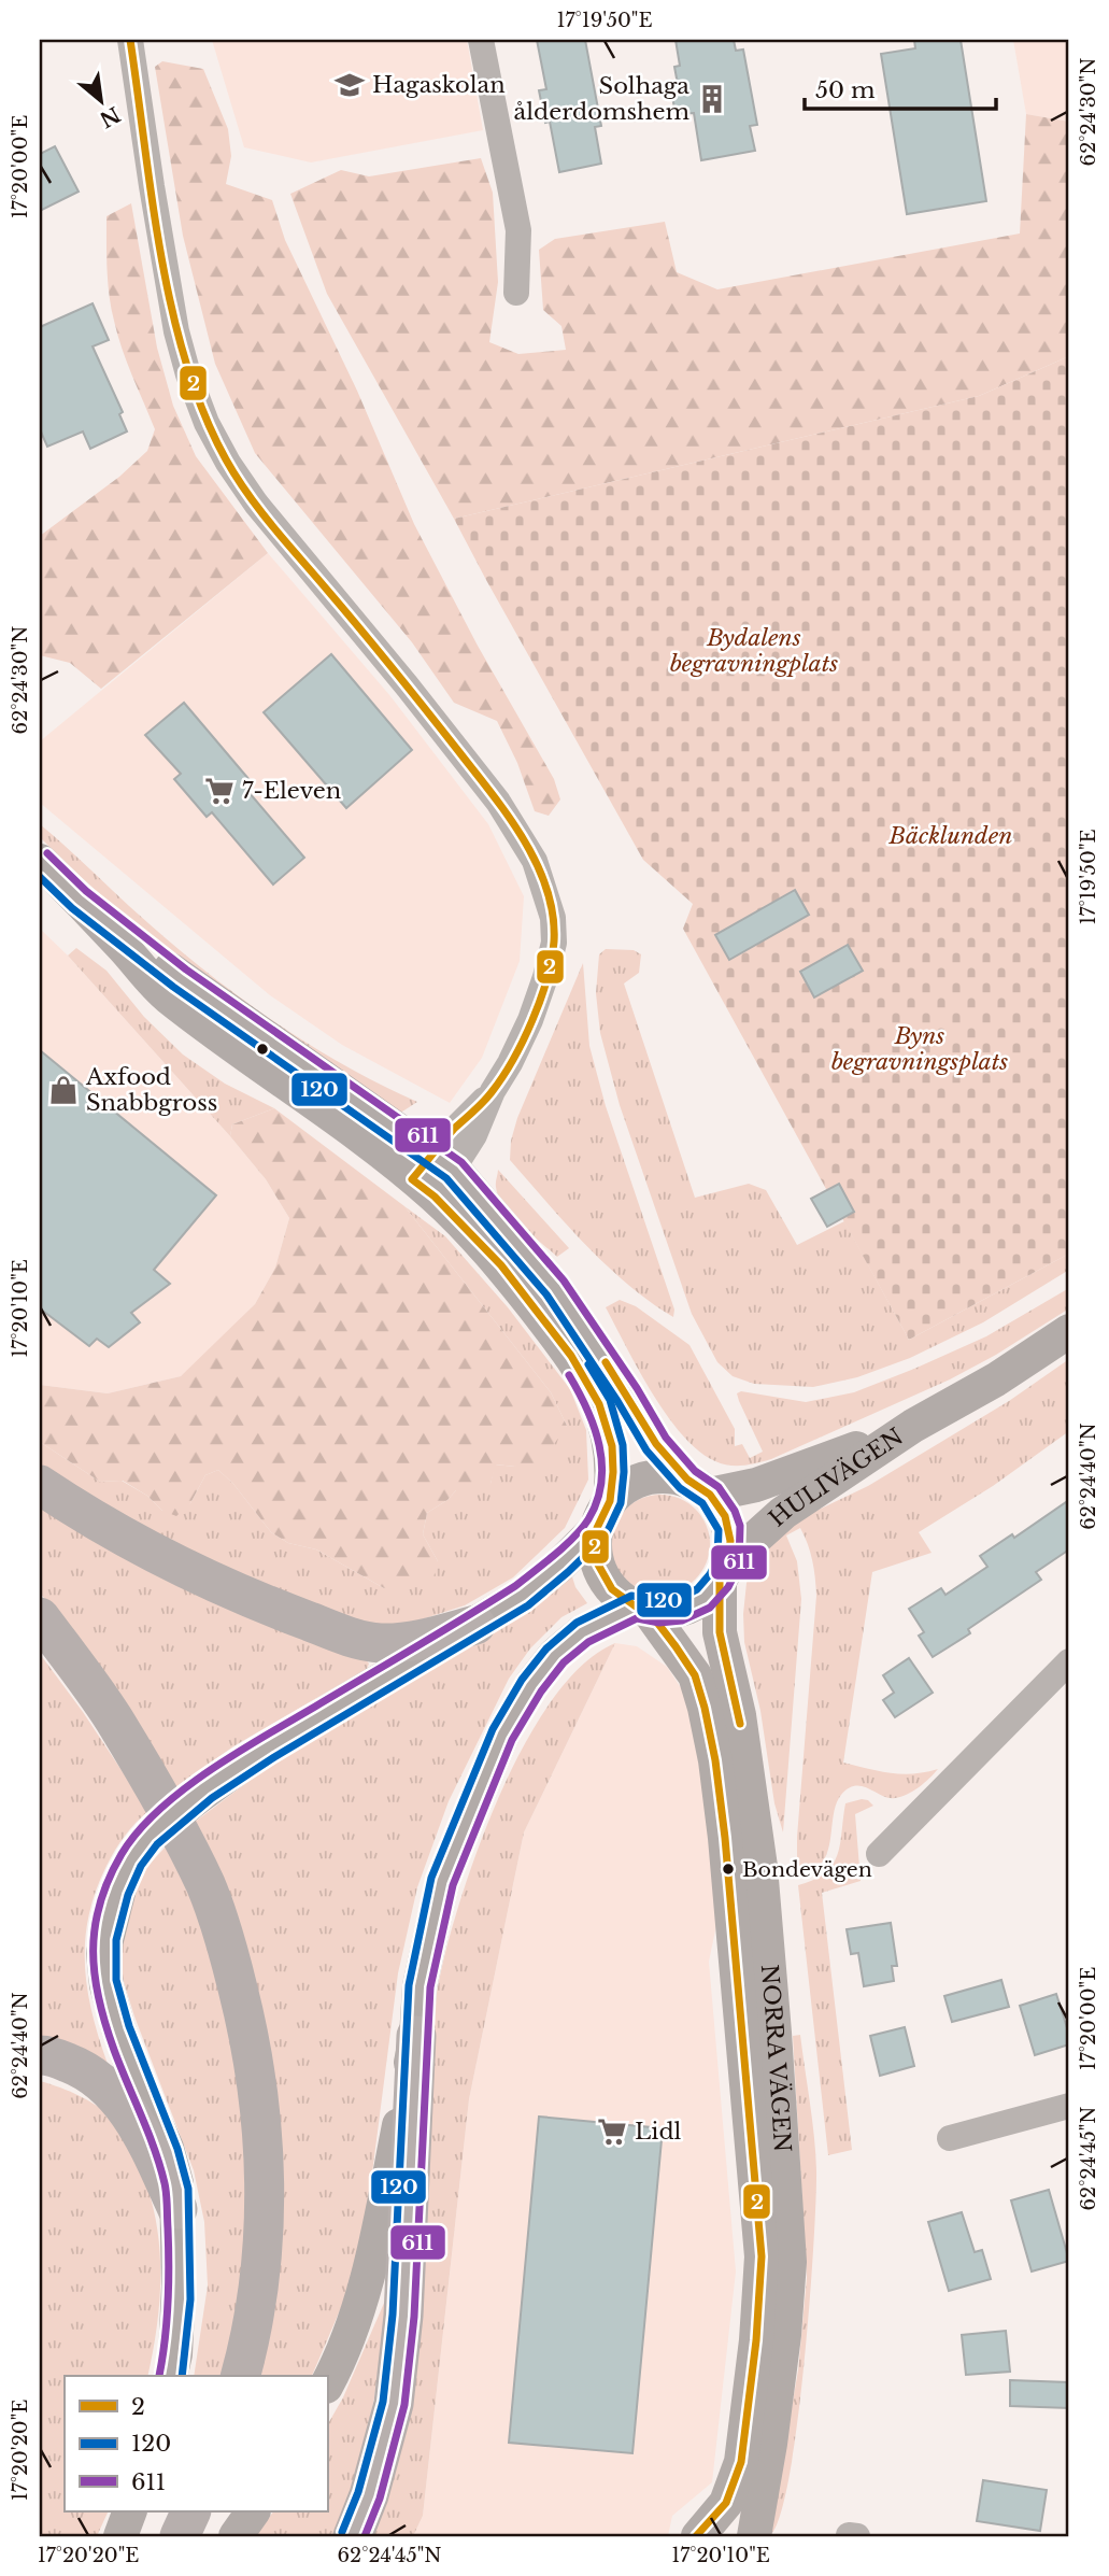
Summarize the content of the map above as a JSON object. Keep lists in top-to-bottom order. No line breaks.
{"streets":{"main road":["HULIVÄGEN","NORRA VÄGEN"]},"crossings":[["HULIVÄGEN","NORRA VÄGEN"]],"parks":["Bydalens begravningplats","Bäcklunden","Byns begravningsplats"],"places":{"school or university":["Hagaskolan"],"building":["Solhaga ålderdomshem"],"supermarket":["7-Eleven","Lidl"],"shop":["Axfood Snabbgross"],"other":["Bondevägen"]},"lines":["transit line 2","transit line 611","transit line 120"],"legend":["2","120","611"],"scale_bar":"50 m","north":"bottom right","coordinates":["17°19'50\"E","62°24'30\"N","17°20'00\"E","17°20'10\"E","62°24'40\"N","62°24'45\"N","17°20'20\"E"]}
